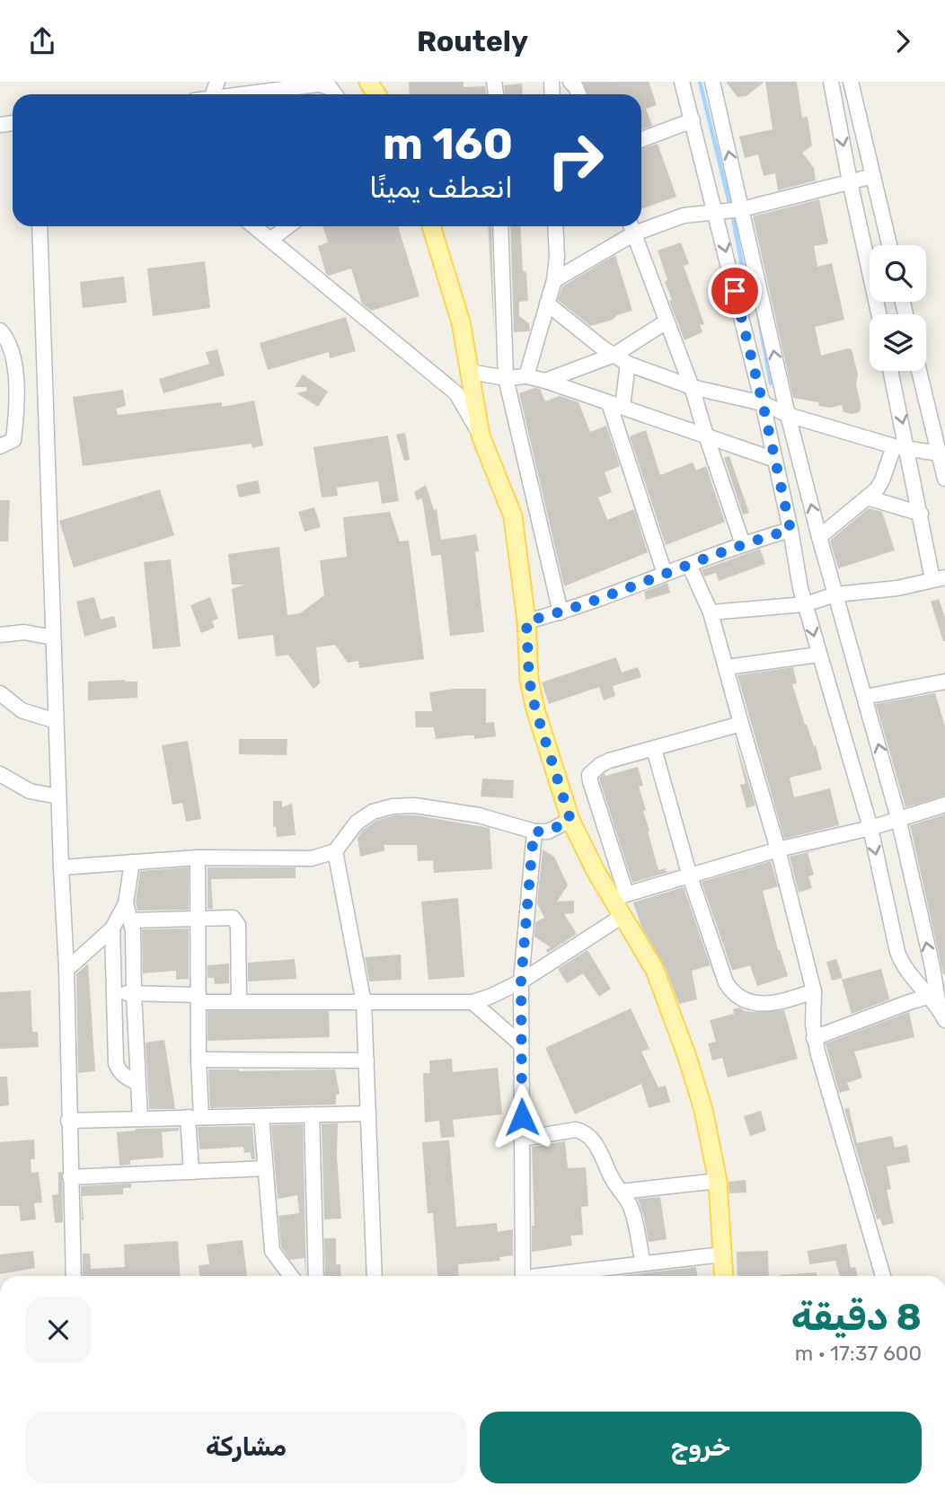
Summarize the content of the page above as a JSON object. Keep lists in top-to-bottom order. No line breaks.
{"page":{"header":"Routely","turn":["160 m","انعطف يمينًا"],"heading":["8 دقيقة","600 m · 17:37"],"buttons":["خروج","مشاركة"]}}
